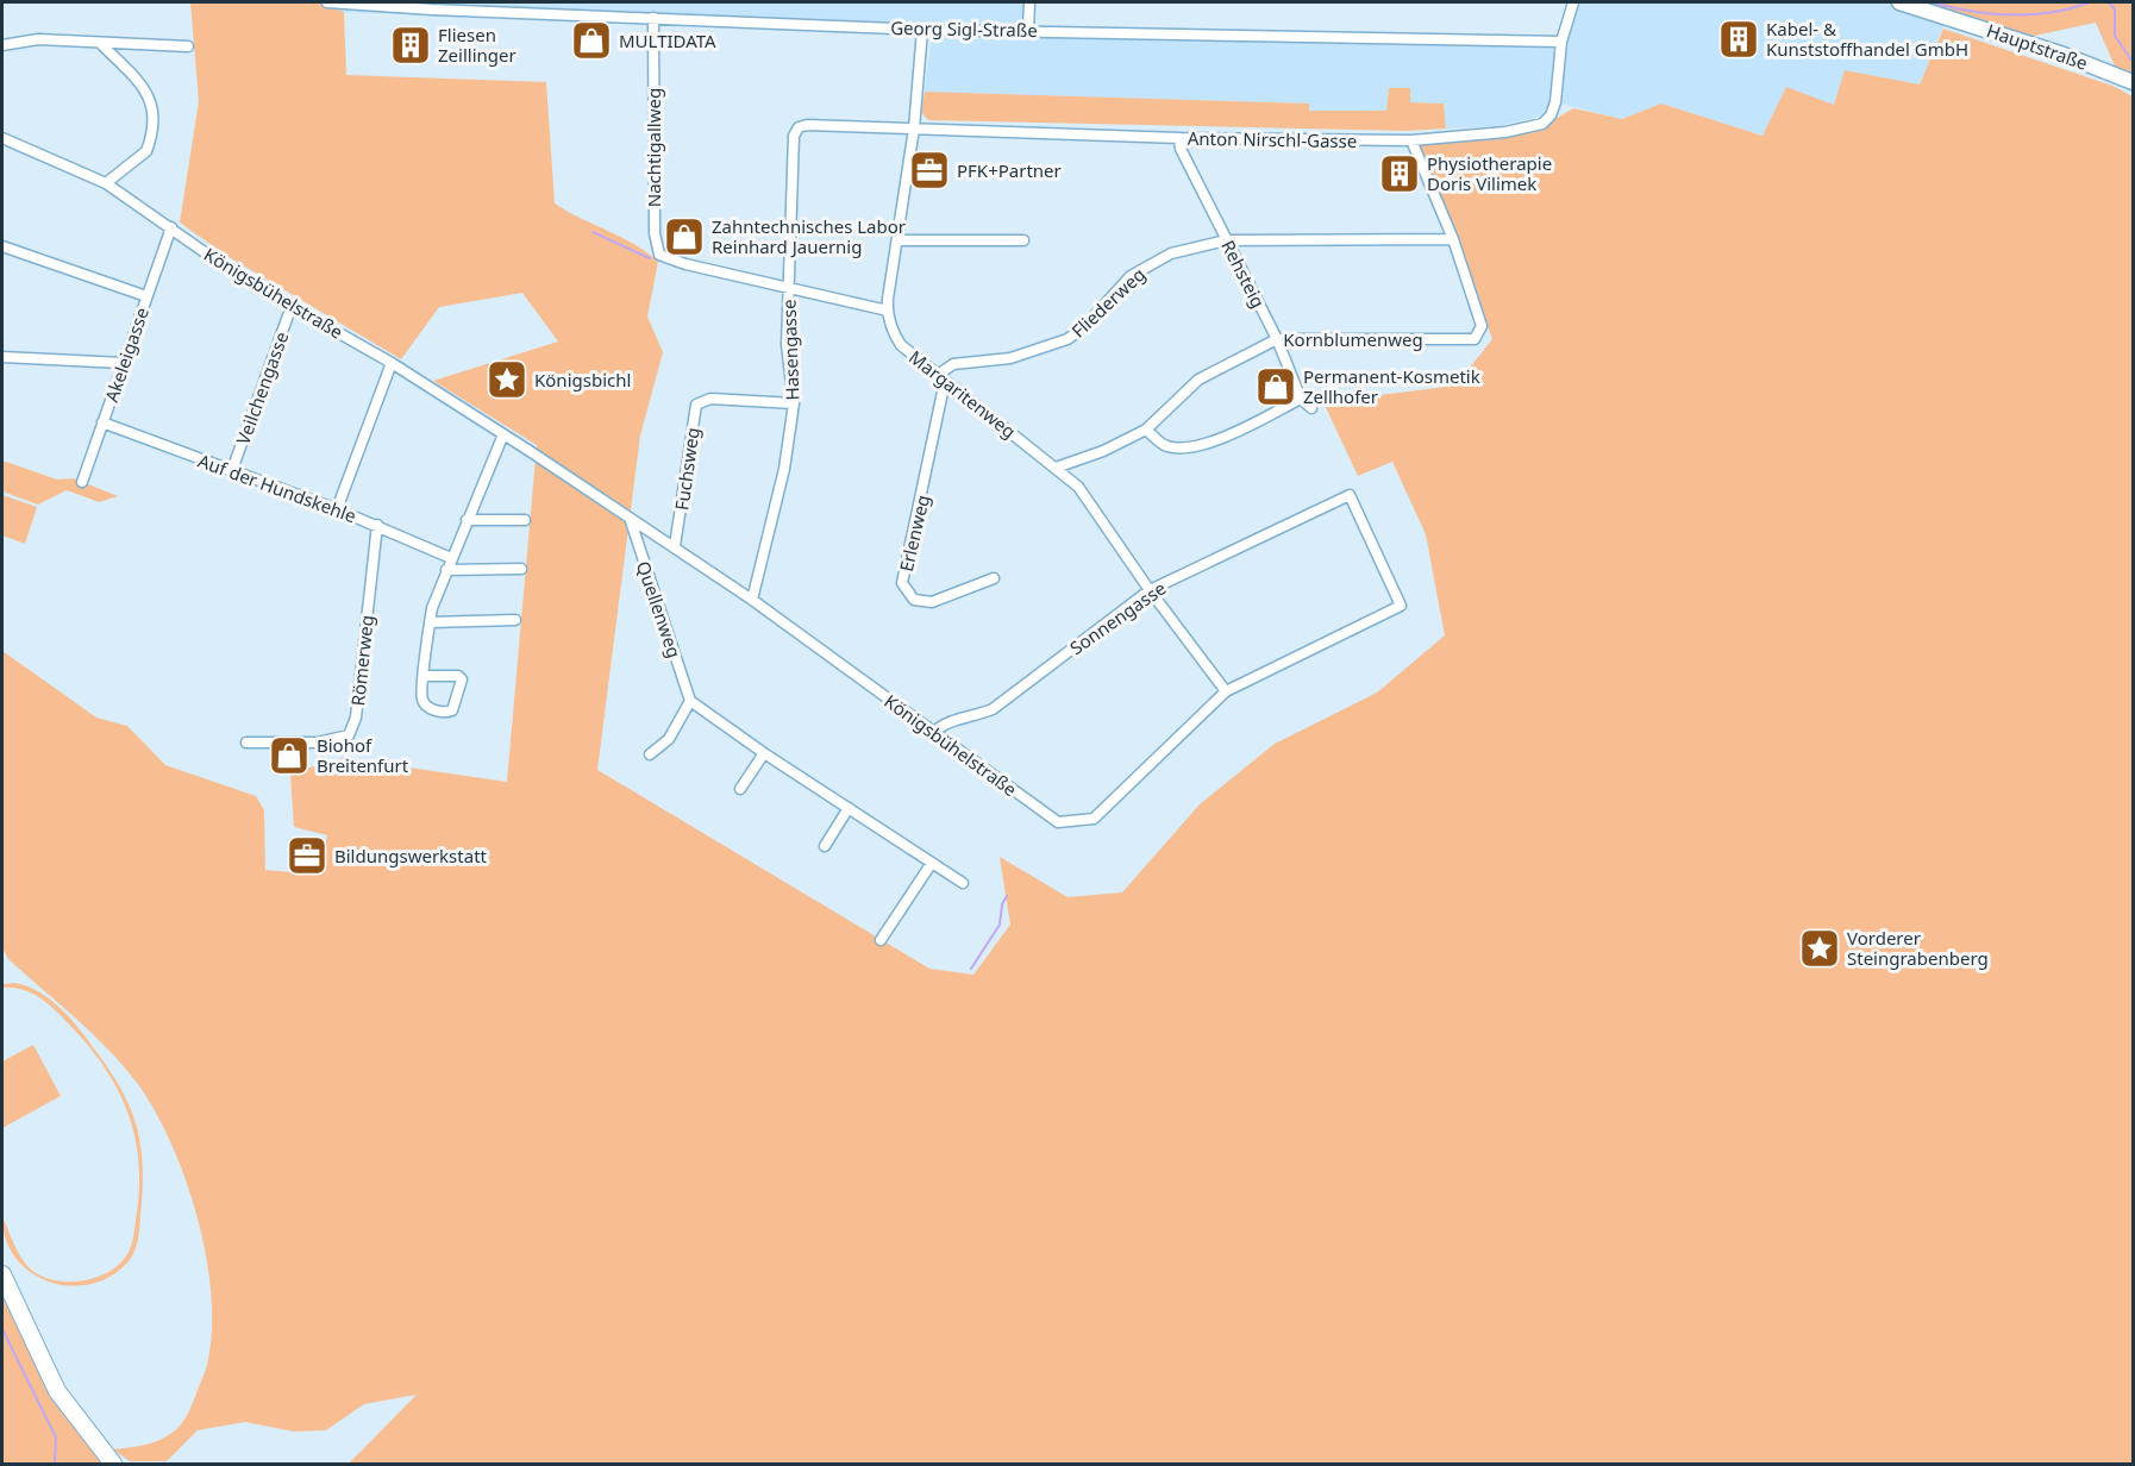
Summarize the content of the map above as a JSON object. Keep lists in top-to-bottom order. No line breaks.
{"streets":{"main road":["Hauptstraße"],"street":["Georg Sigl-Straße","Anton Nirschl-Gasse","Nachtigallweg","Rehsteig","Königsbühelstraße","Fliederweg","Kornblumenweg","Hasengasse","Akeleigasse","Veilchengasse","Margaritenweg","Fuchsweg","Auf der Hundskehle","Erlenweg","Quellenweg","Sonnengasse","Römerweg"]},"crossings":[["Georg Sigl-Straße","Anton Nirschl-Gasse"],["Georg Sigl-Straße","Nachtigallweg"],["Georg Sigl-Straße","Margaritenweg"],["Anton Nirschl-Gasse","Rehsteig"],["Anton Nirschl-Gasse","Kornblumenweg"],["Anton Nirschl-Gasse","Hasengasse"],["Anton Nirschl-Gasse","Margaritenweg"],["Nachtigallweg","Hasengasse"],["Nachtigallweg","Margaritenweg"],["Rehsteig","Fliederweg"],["Rehsteig","Kornblumenweg"],["Königsbühelstraße","Hasengasse"],["Königsbühelstraße","Akeleigasse"],["Königsbühelstraße","Veilchengasse"],["Königsbühelstraße","Margaritenweg"],["Königsbühelstraße","Fuchsweg"],["Königsbühelstraße","Quellenweg"],["Königsbühelstraße","Sonnengasse"],["Fliederweg","Kornblumenweg"],["Fliederweg","Margaritenweg"],["Fliederweg","Erlenweg"],["Kornblumenweg","Margaritenweg"],["Hasengasse","Margaritenweg"],["Hasengasse","Fuchsweg"],["Akeleigasse","Auf der Hundskehle"],["Veilchengasse","Auf der Hundskehle"],["Margaritenweg","Erlenweg"],["Margaritenweg","Sonnengasse"],["Auf der Hundskehle","Römerweg"]],"places":{"building":["Kabel- & Kunststoffhandel GmbH","Fliesen Zeillinger","Physiotherapie Doris Vilimek"],"shop":["MULTIDATA","Zahntechnisches Labor Reinhard Jauernig","Permanent-Kosmetik Zellhofer","Biohof Breitenfurt"],"office":["PFK+Partner","Bildungswerkstatt"],"place":["Königsbichl","Vorderer Steingrabenberg"]}}
